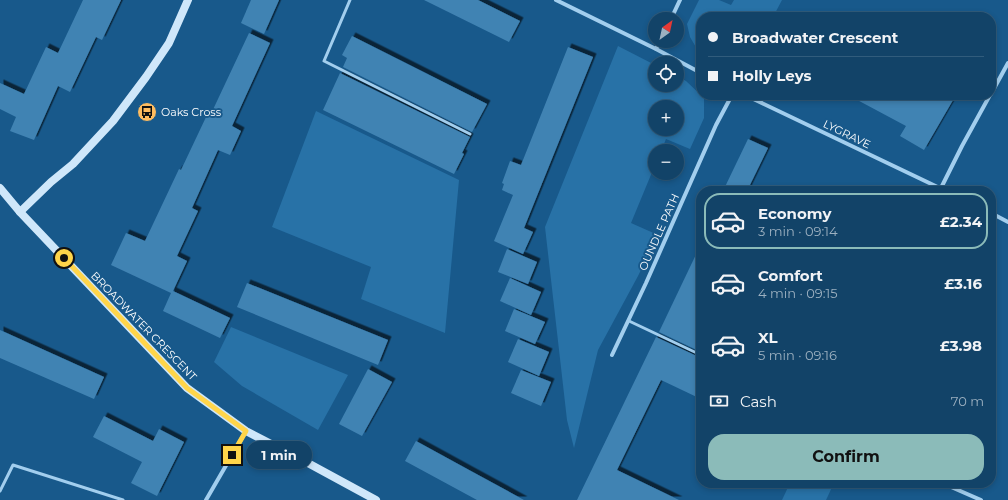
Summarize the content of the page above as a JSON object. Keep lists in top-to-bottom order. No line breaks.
{"streets":{"street":["LYGRAVE","OUNDLE PATH","BROADWATER CRESCENT"]},"places":{"bus stop":["Oaks Cross"]},"north":"top right","page":{"map_buttons":["+","−"],"banner":["Broadwater Crescent","Holly Leys"],"list":[{"name":"Economy","note":"3 min · 09:14","value":"£2.34"},{"name":"Comfort","note":"4 min · 09:15","value":"£3.16"},{"name":"XL","note":"5 min · 09:16","value":"£3.98"}],"pay":["Cash","70 m"],"buttons":"Confirm","bubble":"1 min"}}
